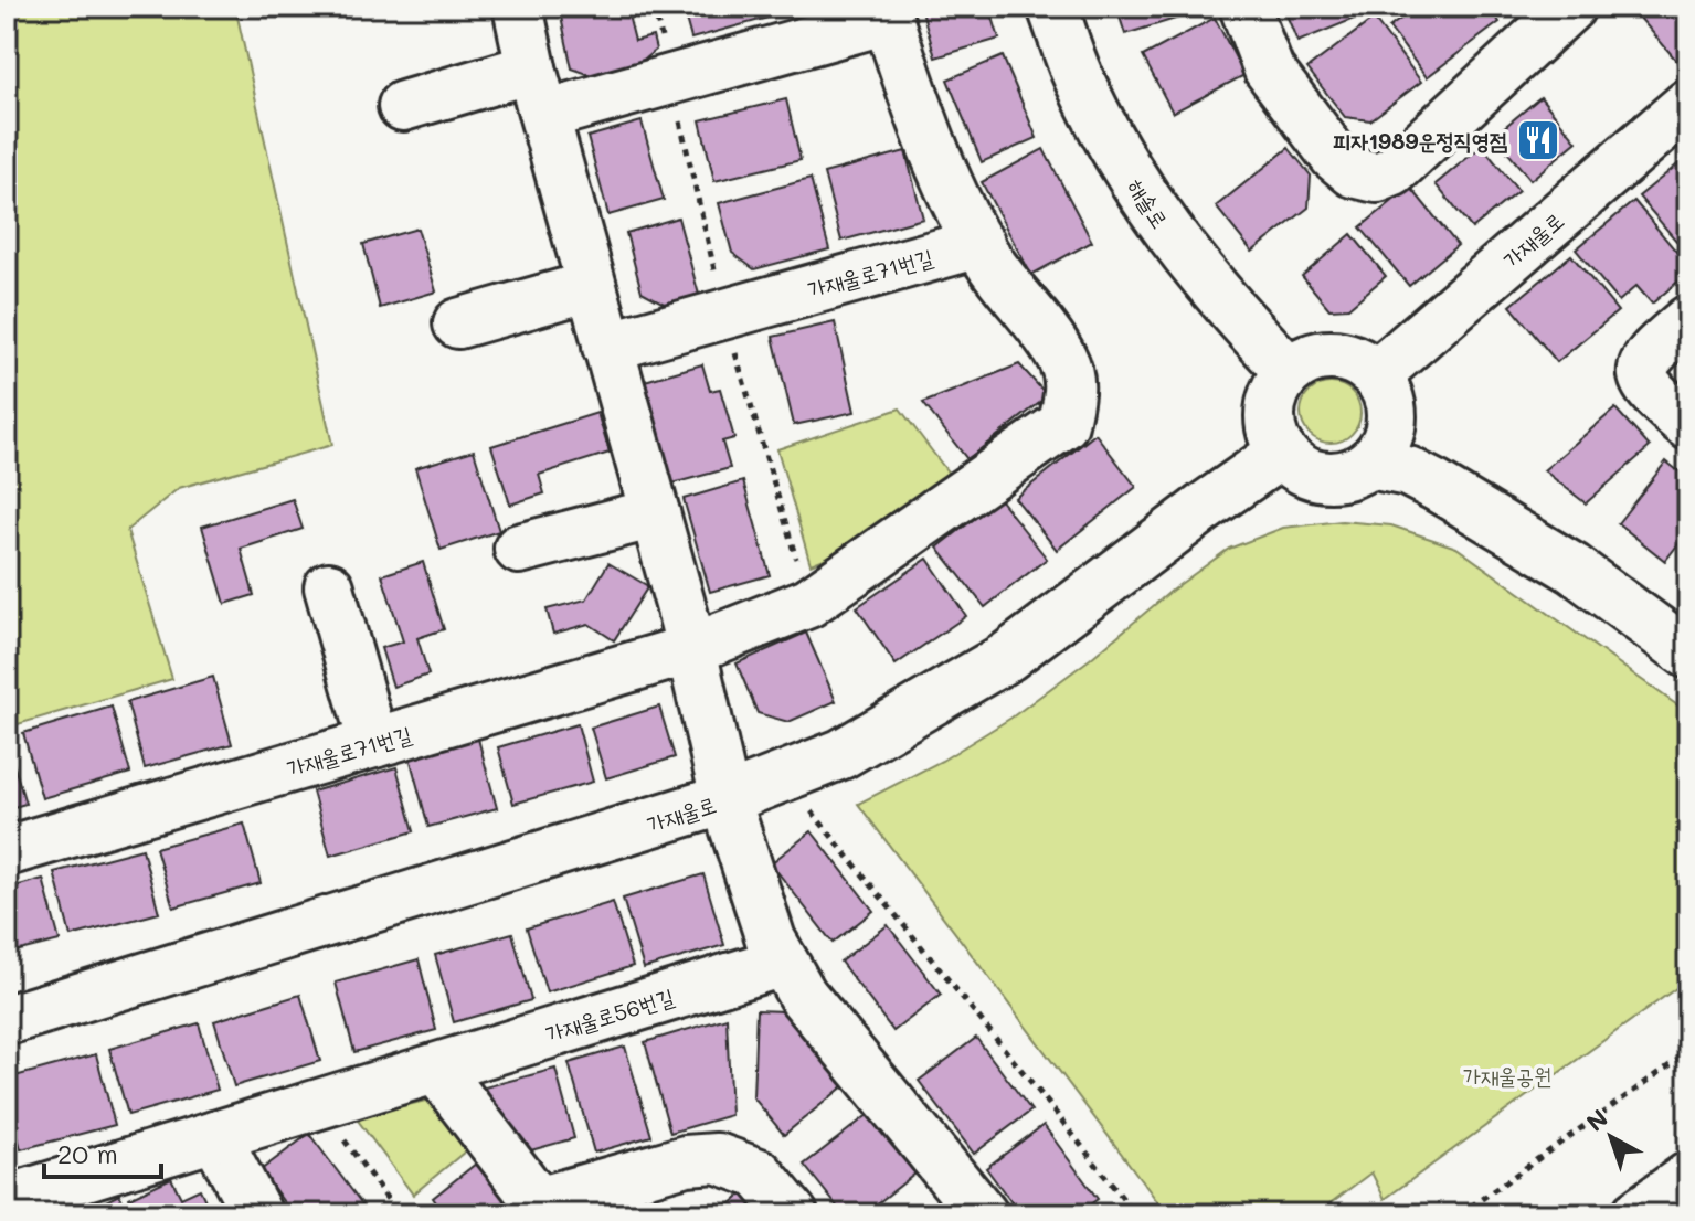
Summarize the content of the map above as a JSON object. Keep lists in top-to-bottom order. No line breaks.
{"streets":{"street":["해솔로","가재울로","가재울로71번길","가재울로56번길"]},"crossings":[["해솔로","가재울로"]],"parks":["가재울공원"],"places":{"restaurant":["피자1989운정직영점"]},"scale_bar":"20 m","north":"top left"}
